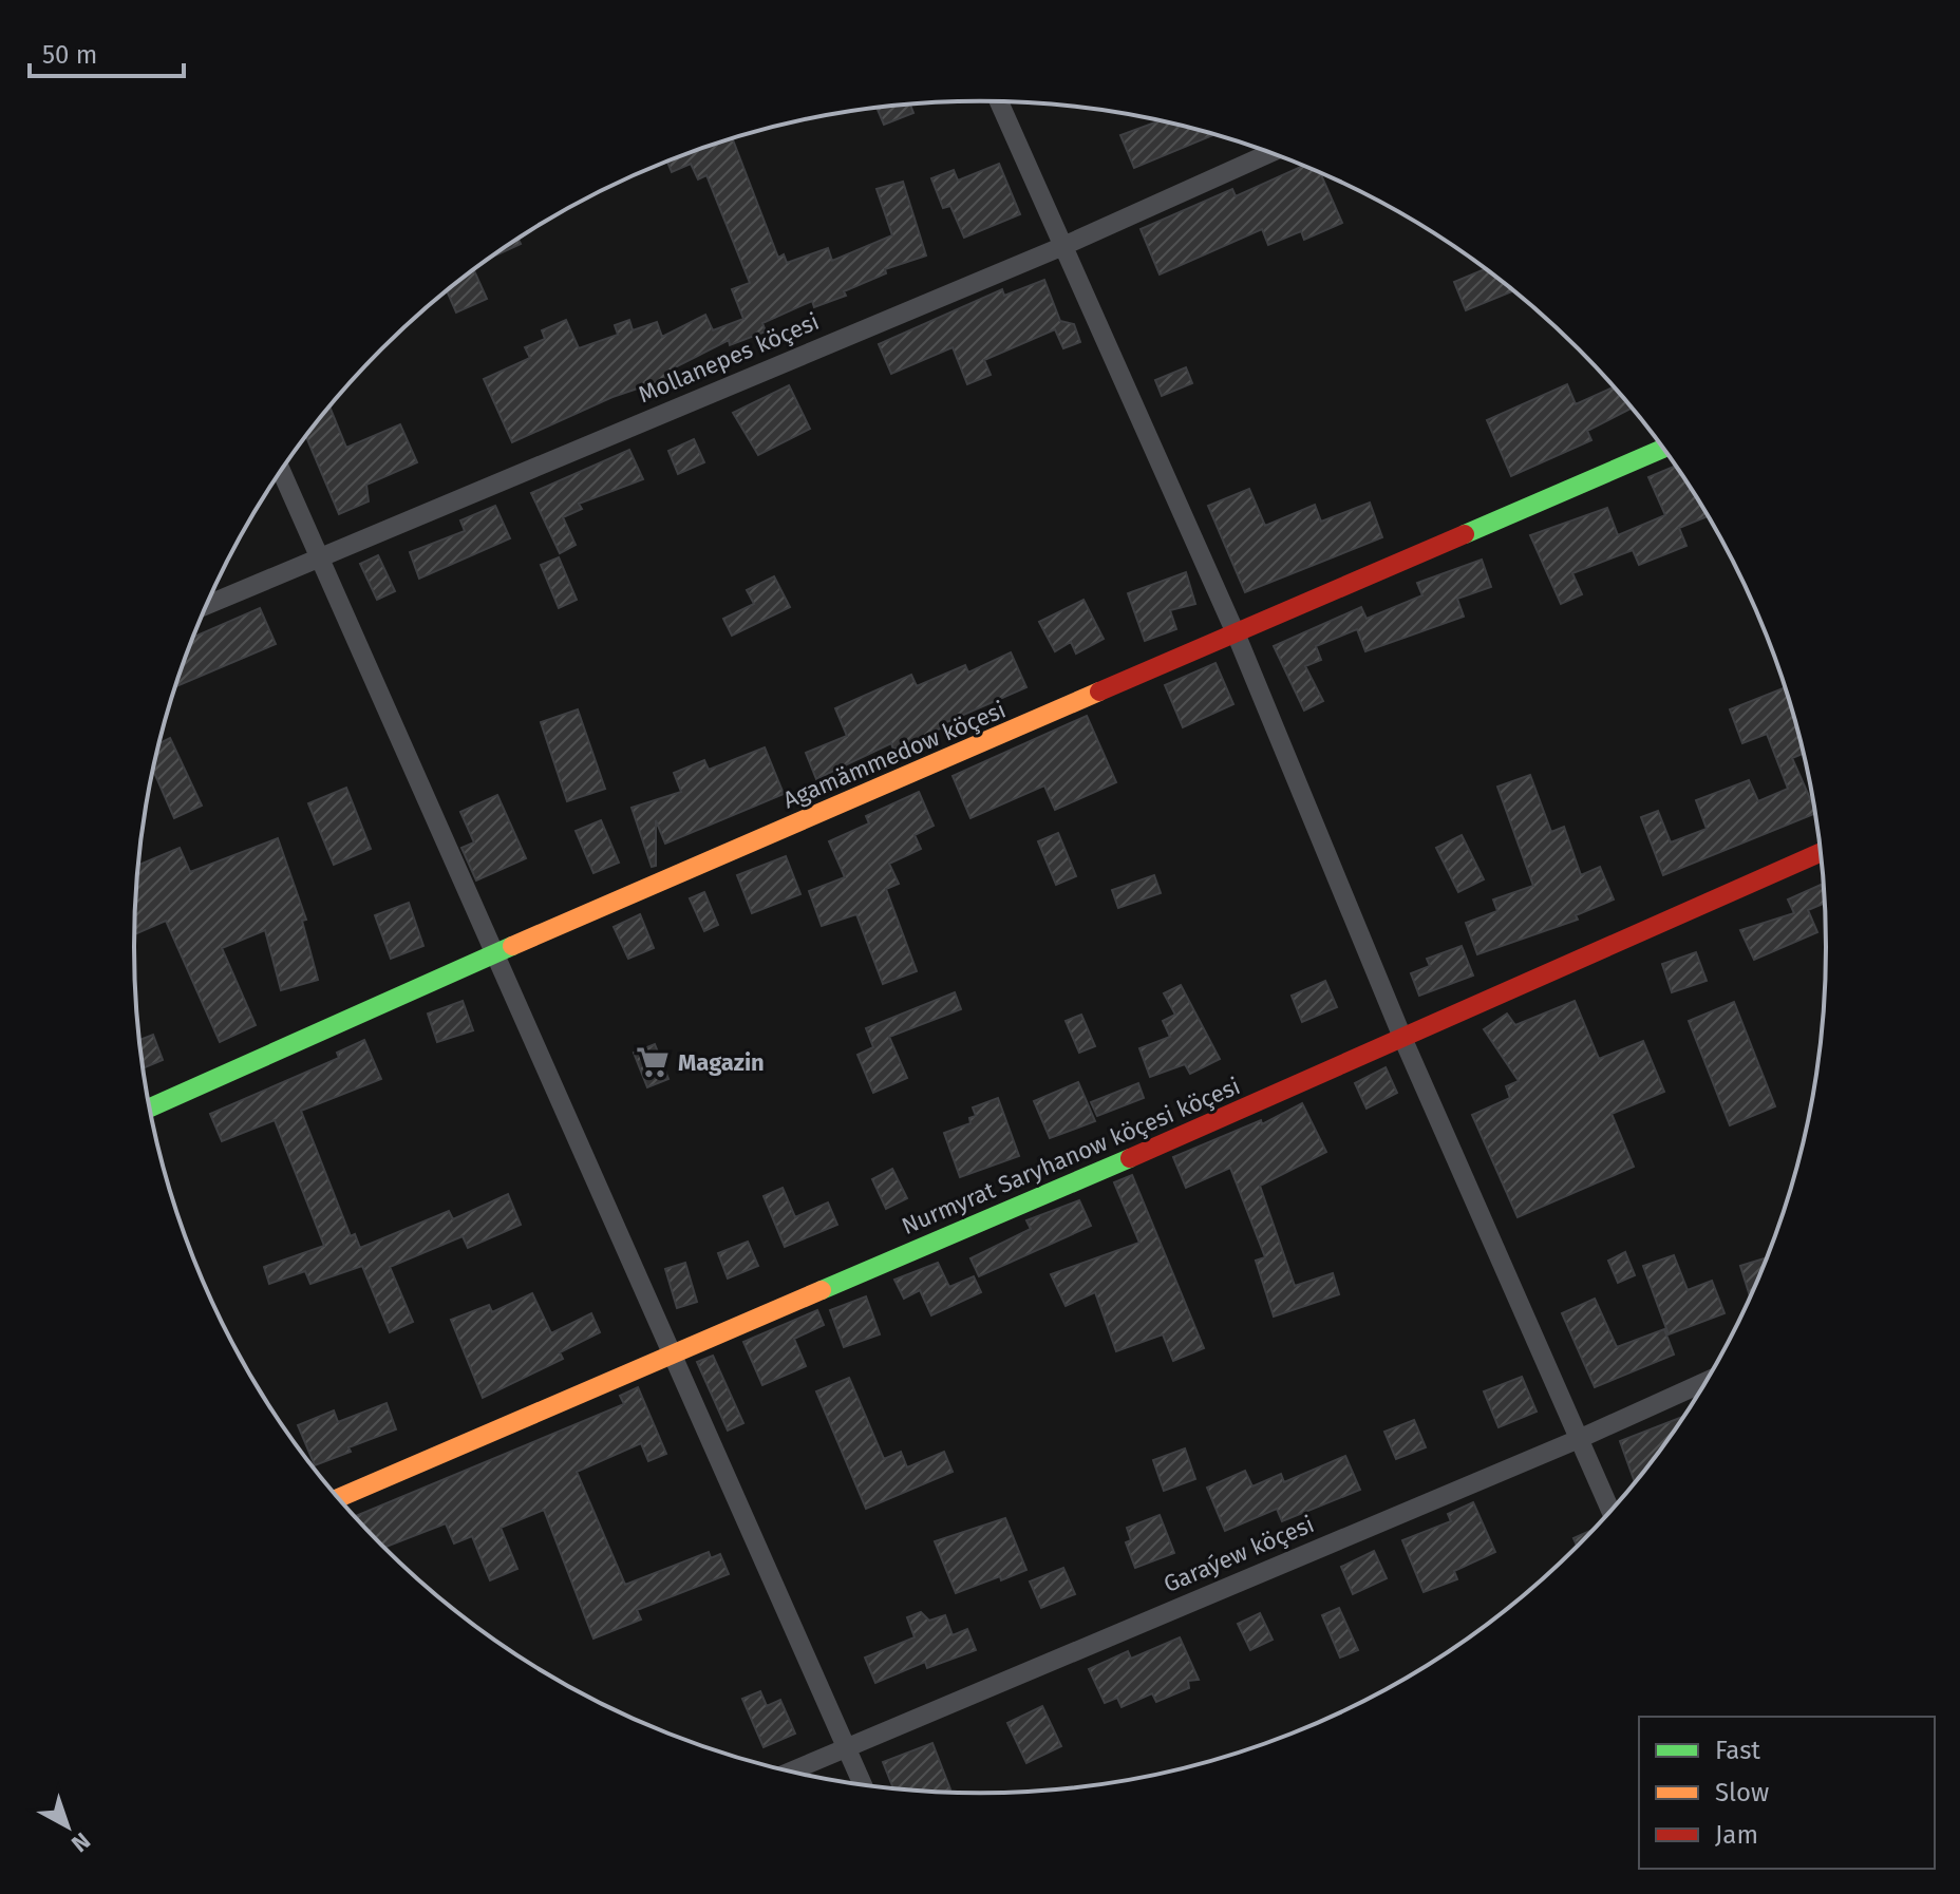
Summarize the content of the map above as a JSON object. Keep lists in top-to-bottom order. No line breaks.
{"streets":{"street":["Mollanepes köçesi","Agamämmedow köçesi","Nurmyrat Saryhanow köçesi köçesi","Garaýew köçesi"]},"places":{"supermarket":["Magazin"]},"legend":["Fast","Slow","Jam"],"scale_bar":"50 m","north":"bottom right"}
